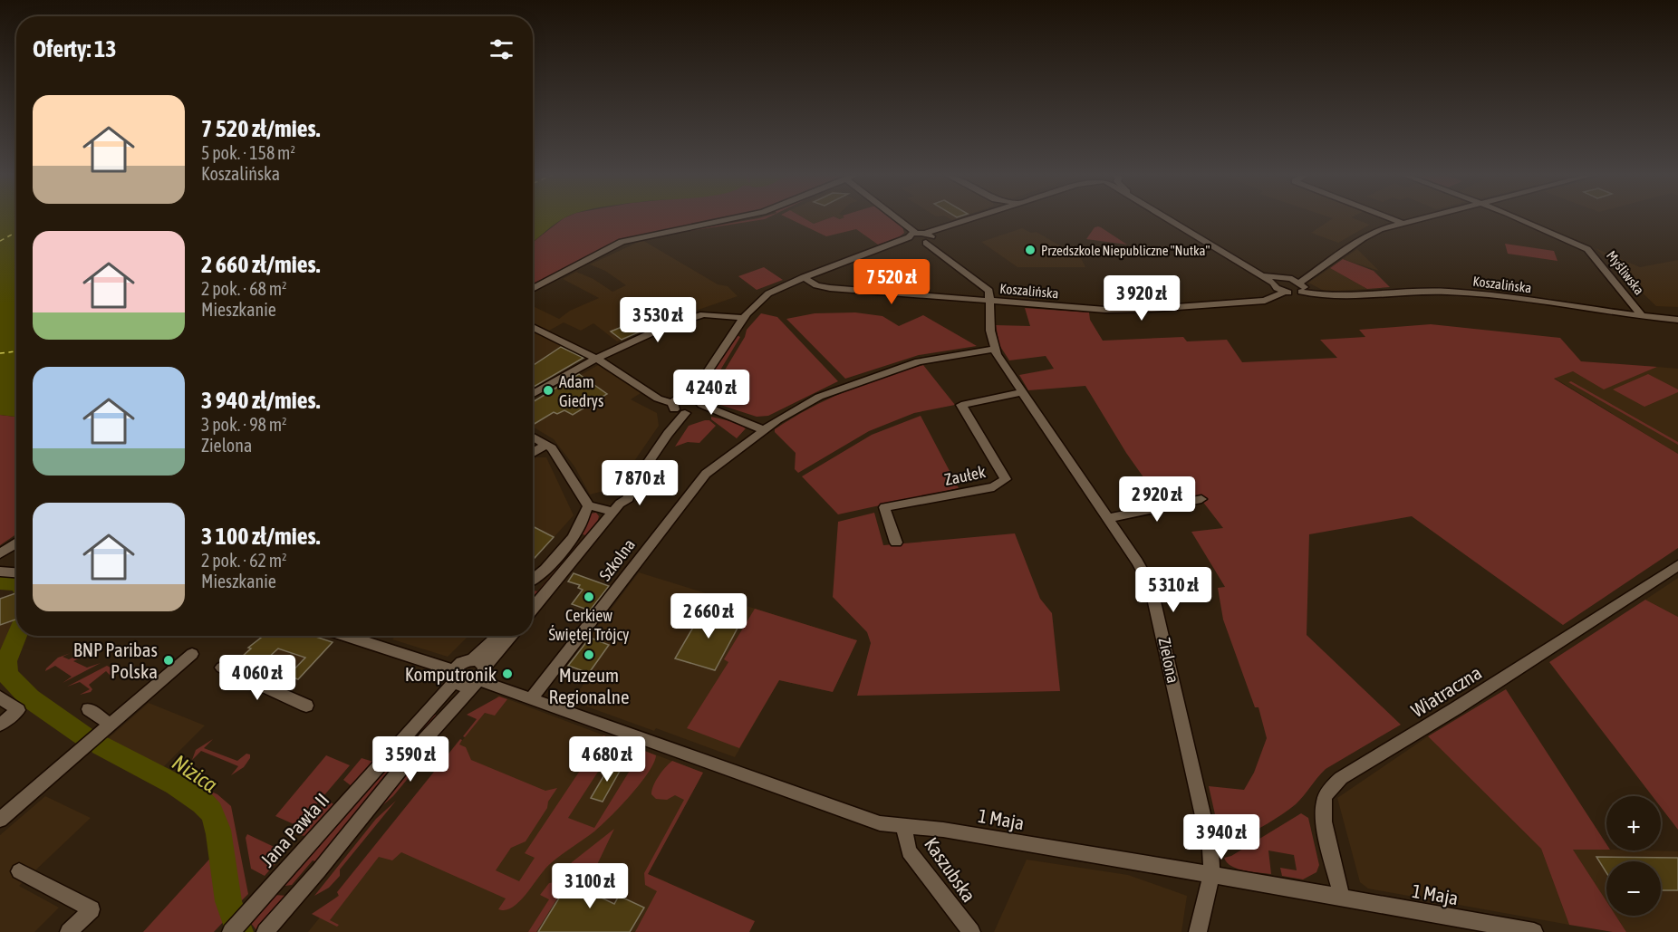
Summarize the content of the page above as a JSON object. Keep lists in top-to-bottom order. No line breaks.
{"streets":{"street":["Myśliwska","Koszalińska","Zaułek","Szkolna","Zielona","Wiatraczna","1 Maja","Jana Pawła II","Kaszubska"]},"crossings":[["Myśliwska","Koszalińska"],["Koszalińska","Zielona"],["Zaułek","Zielona"],["Szkolna","Zielona"],["Szkolna","1 Maja"],["Zielona","1 Maja"],["Wiatraczna","1 Maja"],["1 Maja","Kaszubska"]],"water":["Nizica"],"places":["Przedszkole Niepubliczne \"Nutka\"","Adam Giedrys","Cerkiew Świętej Trójcy","Muzeum Regionalne","BNP Paribas Polska","Komputronik"],"page":{"heading":"Oferty: 13","list":[{"name":"7 520 zł/mies.","note":"5 pok. · 158 m² · Koszalińska"},{"name":"2 660 zł/mies.","note":"2 pok. · 68 m² · Mieszkanie"},{"name":"3 940 zł/mies.","note":"3 pok. · 98 m² · Zielona"},{"name":"3 100 zł/mies.","note":"2 pok. · 62 m² · Mieszkanie"}],"price":["7 520 zł","3 920 zł","3 530 zł","4 240 zł","7 870 zł","2 920 zł","5 310 zł","2 660 zł","4 060 zł","3 590 zł","4 680 zł","3 940 zł","3 100 zł"],"map_buttons":["+","−"]}}
